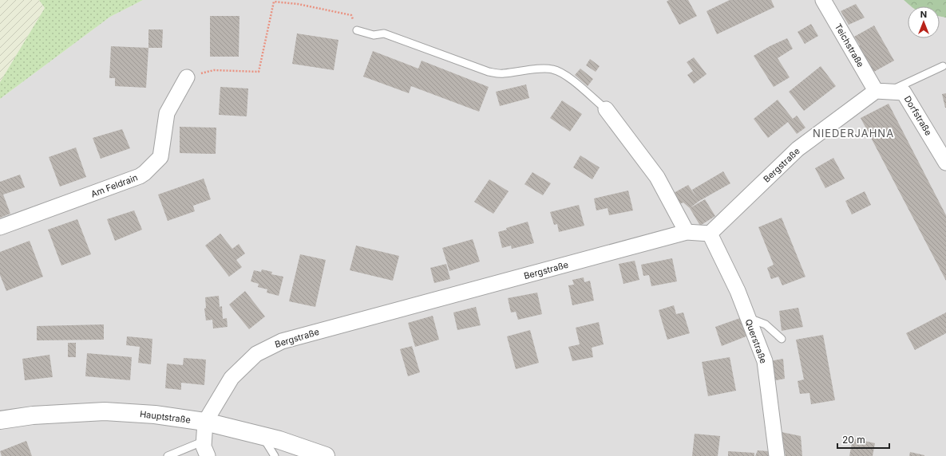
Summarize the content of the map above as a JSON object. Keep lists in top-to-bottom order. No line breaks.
{"streets":{"street":["Teichstraße","Dorfstraße","Bergstraße","Am Feldrain","Querstraße","Hauptstraße"]},"crossings":[["Teichstraße","Dorfstraße"],["Teichstraße","Bergstraße"],["Dorfstraße","Bergstraße"],["Bergstraße","Querstraße"],["Bergstraße","Hauptstraße"]],"districts":["NIEDERJAHNA"],"scale_bar":"20 m","north":"top"}
